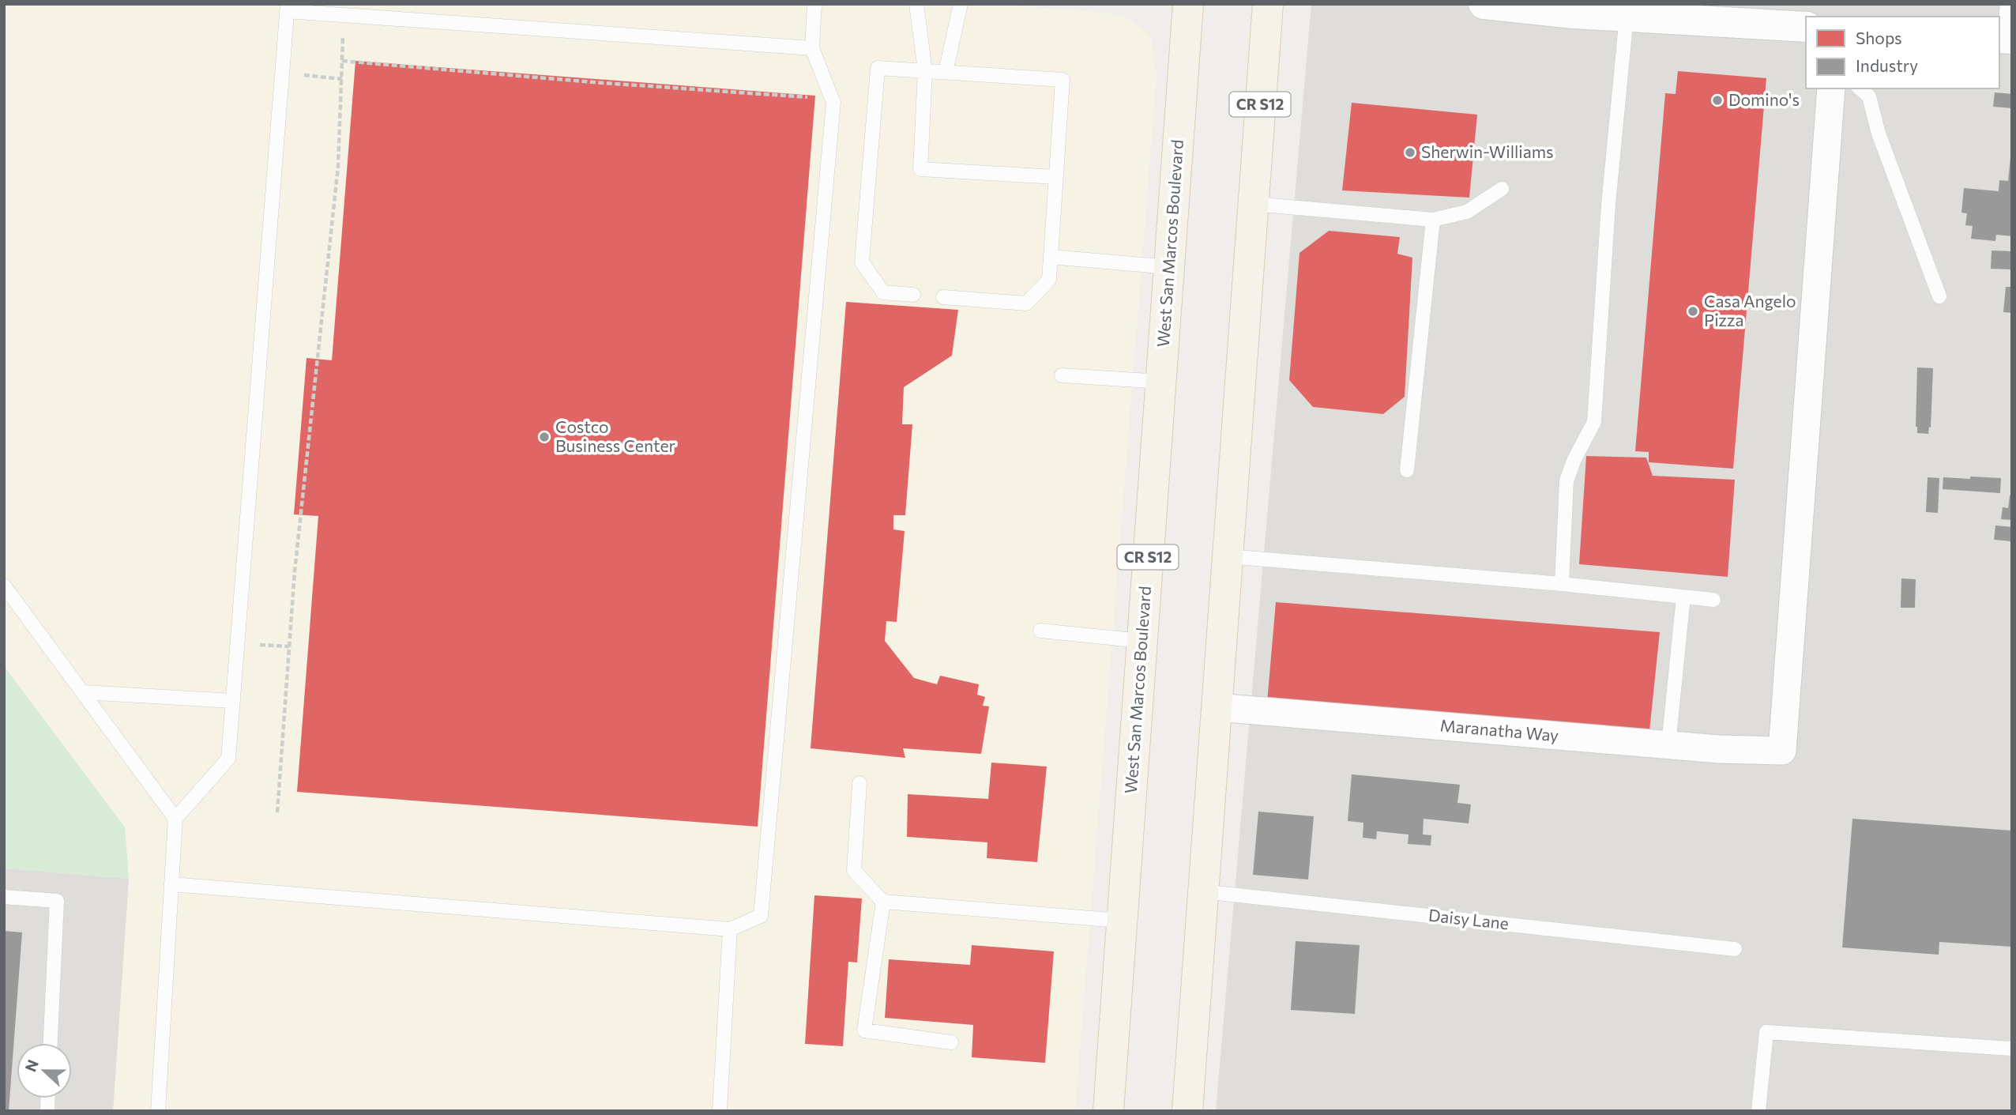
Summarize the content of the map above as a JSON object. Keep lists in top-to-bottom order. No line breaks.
{"streets":{"main road":["CR S12","West San Marcos Boulevard"],"street":["Maranatha Way"],"lane":["Daisy Lane"]},"crossings":[["CR S12","Maranatha Way"],["CR S12","Daisy Lane"]],"places":["Domino's","Sherwin-Williams","Casa Angelo Pizza","Costco Business Center"],"legend":["Shops","Industry"],"north":"left"}
